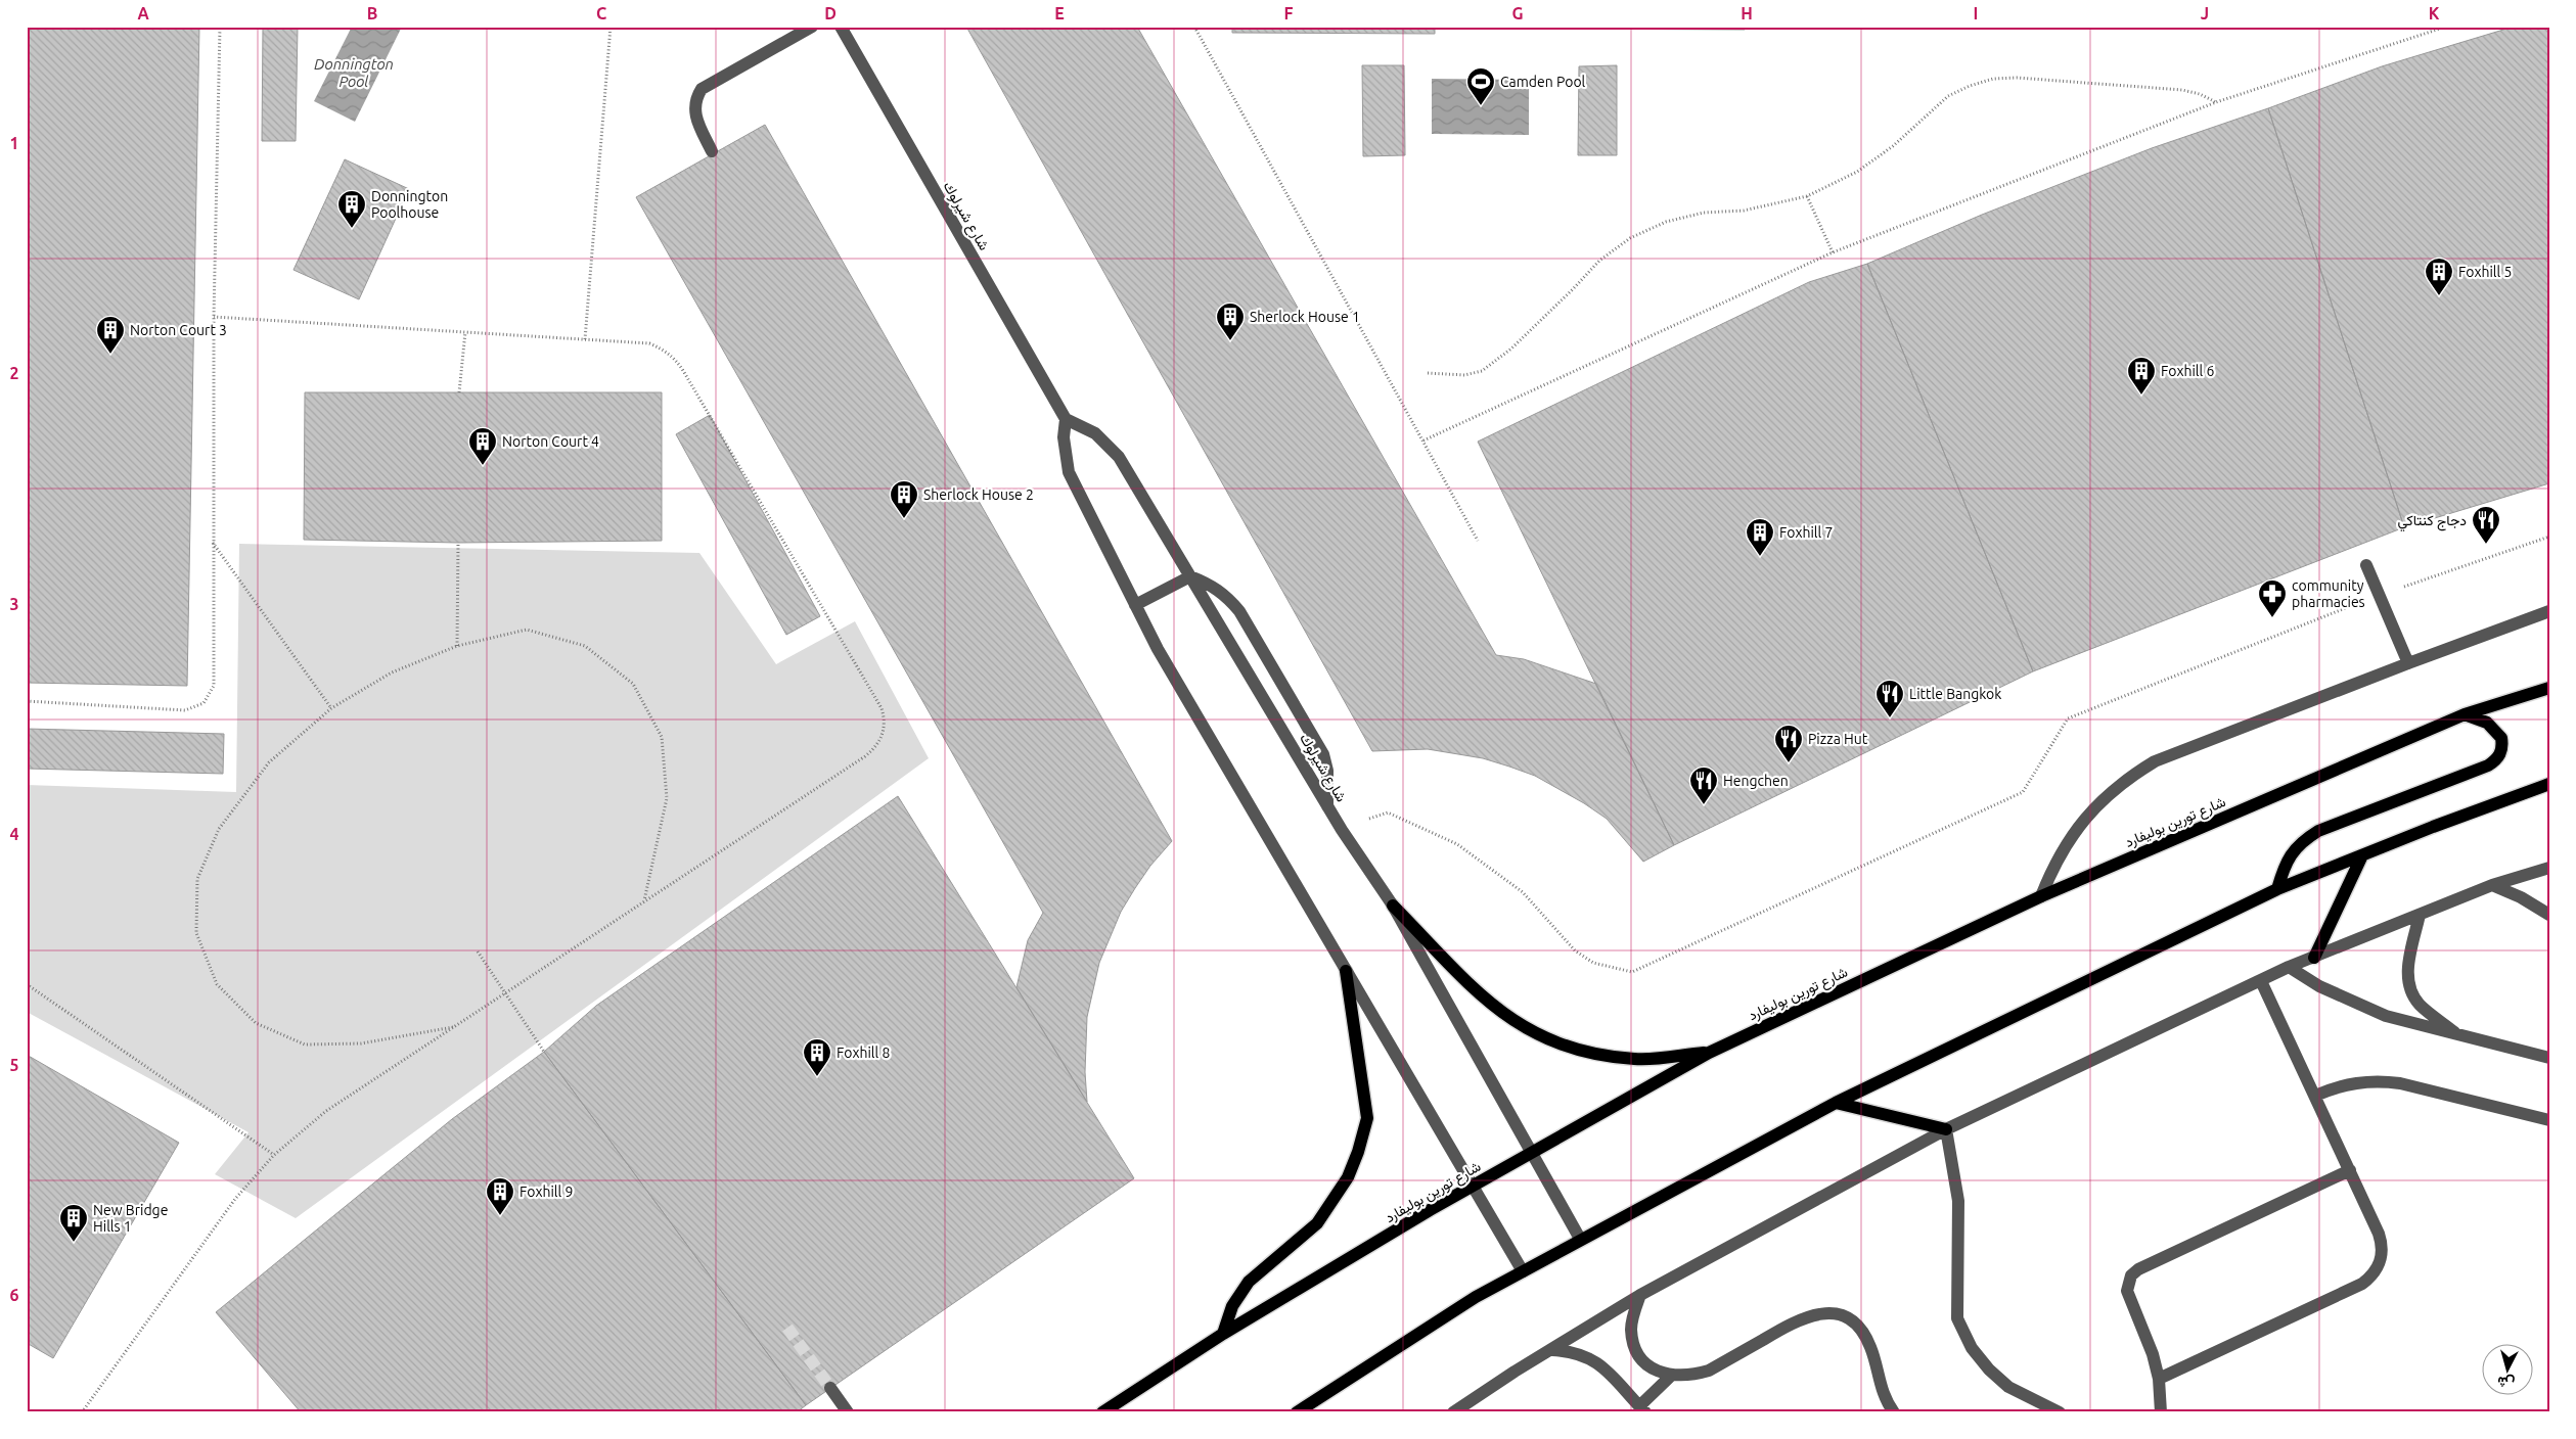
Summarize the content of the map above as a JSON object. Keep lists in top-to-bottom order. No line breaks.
{"streets":{"main road":["شارع تورين بوليفارد"],"street":["شارع شيرلوك"]},"crossings":[["شارع شيرلوك","شارع تورين بوليفارد"]],"water":["Donnington Pool"],"places":{"sports":["Camden Pool"],"building":["Donnington Poolhouse","Foxhill 5","Sherlock House 1","Norton Court 3","Foxhill 6","Norton Court 4","Sherlock House 2","Foxhill 7","Foxhill 8","Foxhill 9","New Bridge Hills 1"],"restaurant":["دجاج كنتاكي","Little Bangkok","Pizza Hut","Hengchen"],"pharmacy":["community pharmacies"]},"north":"bottom","grid":{"columns":["A","B","C","D","E","F","G","H","I","J","K"],"rows":["1","2","3","4","5","6"]}}
